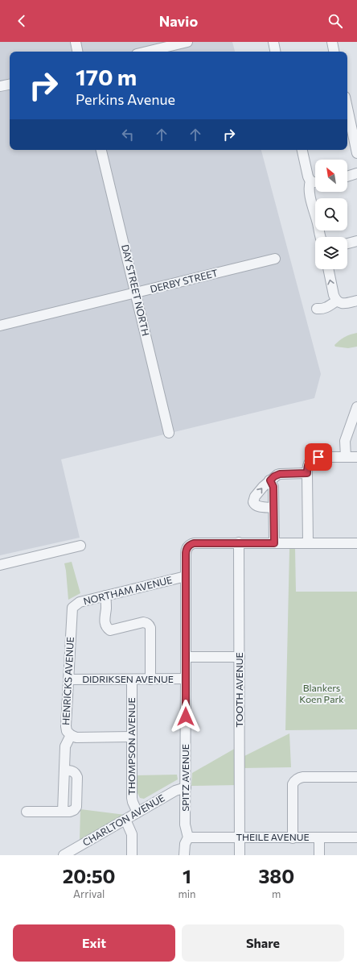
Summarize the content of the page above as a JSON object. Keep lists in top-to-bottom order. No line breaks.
{"streets":{"street":["DERBY STREET","DAY STREET NORTH","NORTHAM AVENUE","DIDRIKSEN AVENUE","HENRICKS AVENUE","TOOTH AVENUE","THOMPSON AVENUE","SPITZ AVENUE","CHARLTON AVENUE","THEILE AVENUE"]},"crossings":[["DERBY STREET","DAY STREET NORTH"],["NORTHAM AVENUE","HENRICKS AVENUE"],["NORTHAM AVENUE","SPITZ AVENUE"],["DIDRIKSEN AVENUE","HENRICKS AVENUE"],["DIDRIKSEN AVENUE","THOMPSON AVENUE"],["DIDRIKSEN AVENUE","SPITZ AVENUE"],["TOOTH AVENUE","SPITZ AVENUE"],["TOOTH AVENUE","THEILE AVENUE"],["THOMPSON AVENUE","CHARLTON AVENUE"],["SPITZ AVENUE","CHARLTON AVENUE"],["SPITZ AVENUE","THEILE AVENUE"]],"parks":["Blankers Koen Park"],"north":"top left","page":{"header":"Navio","turn":["170 m","Perkins Avenue"],"eta":["20:50","Arrival","1","min","380","m"],"buttons":["Exit","Share"]}}
